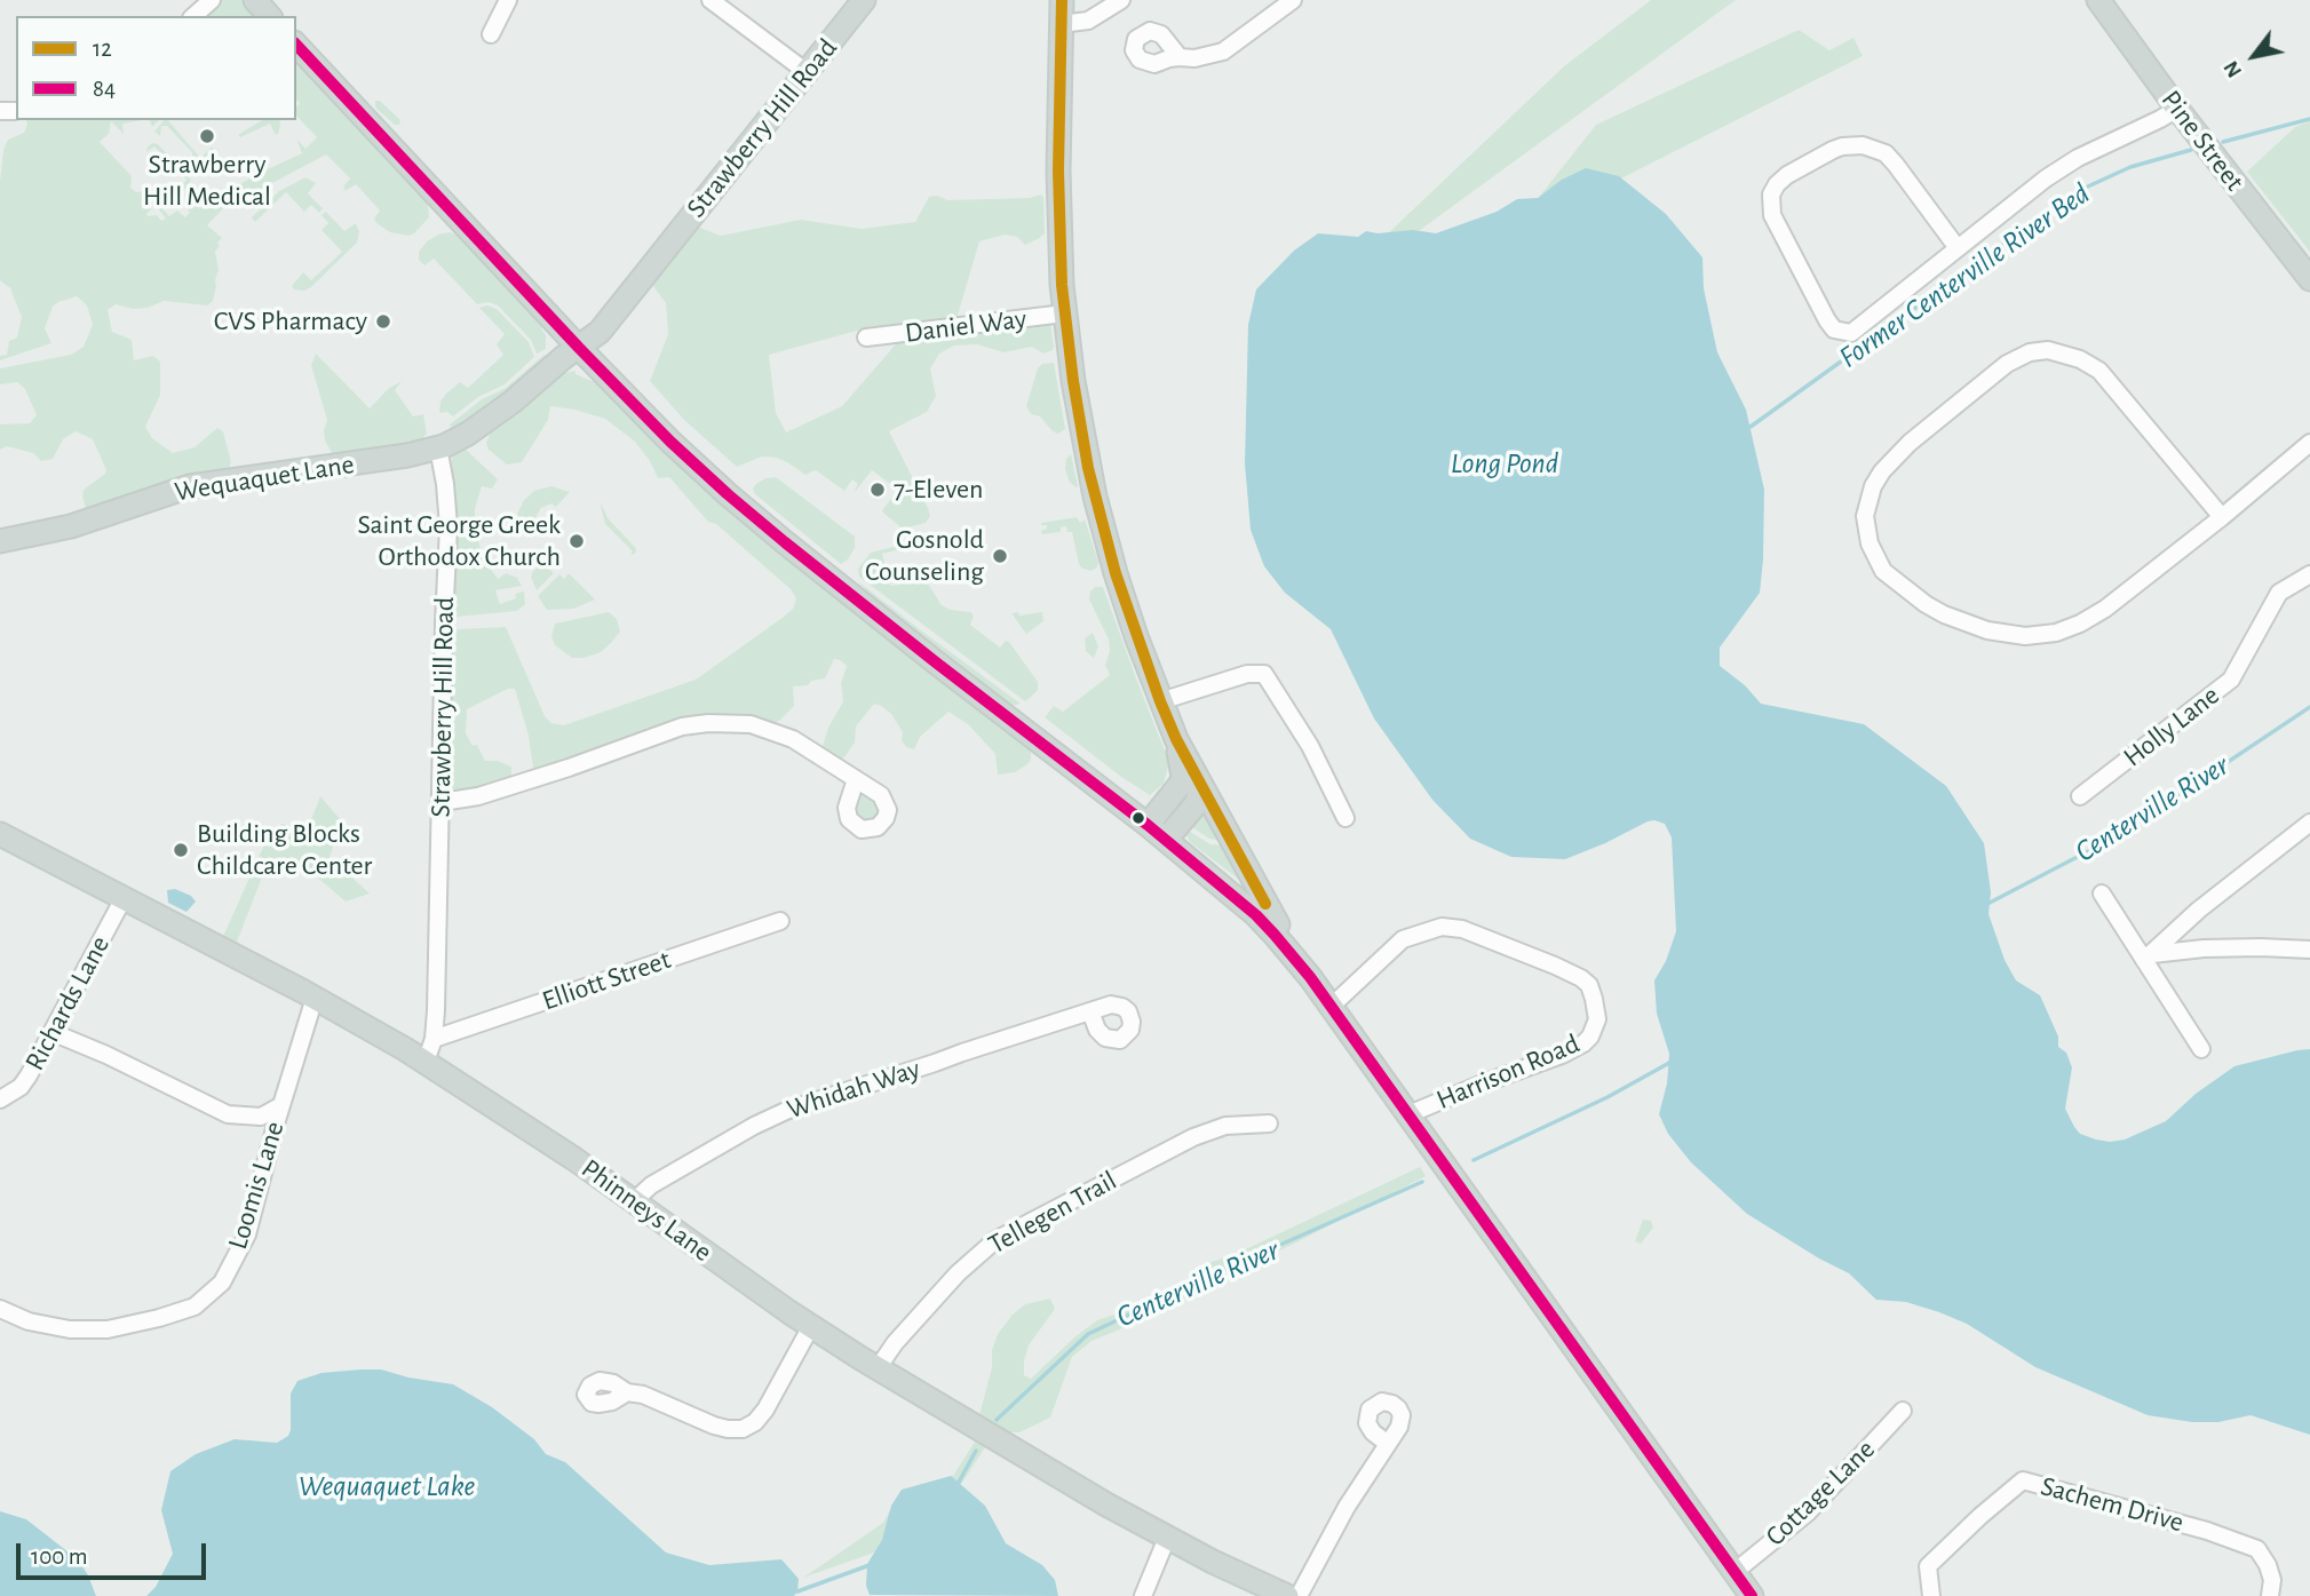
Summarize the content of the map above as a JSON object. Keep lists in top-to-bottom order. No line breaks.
{"streets":{"main road":["Strawberry Hill Road","Pine Street","Wequaquet Lane","Phinneys Lane"],"street":["Daniel Way","Holly Lane","Elliott Street","Richards Lane","Harrison Road","Whidah Way","Loomis Lane","Tellegen Trail","Cottage Lane","Sachem Drive"]},"crossings":[["Strawberry Hill Road","Wequaquet Lane"],["Strawberry Hill Road","Elliott Street"],["Strawberry Hill Road","Phinneys Lane"],["Richards Lane","Phinneys Lane"],["Whidah Way","Phinneys Lane"],["Loomis Lane","Phinneys Lane"],["Phinneys Lane","Tellegen Trail"]],"water":["Former Centerville River Bed","Long Pond","Centerville River","Wequaquet Lake"],"places":["Strawberry Hill Medical","CVS Pharmacy","7-Eleven","Saint George Greek Orthodox Church","Gosnold Counseling","Building Blocks Childcare Center"],"lines":["transit line 12","transit line 84"],"legend":["12","84"],"scale_bar":"100 m","north":"bottom left"}
